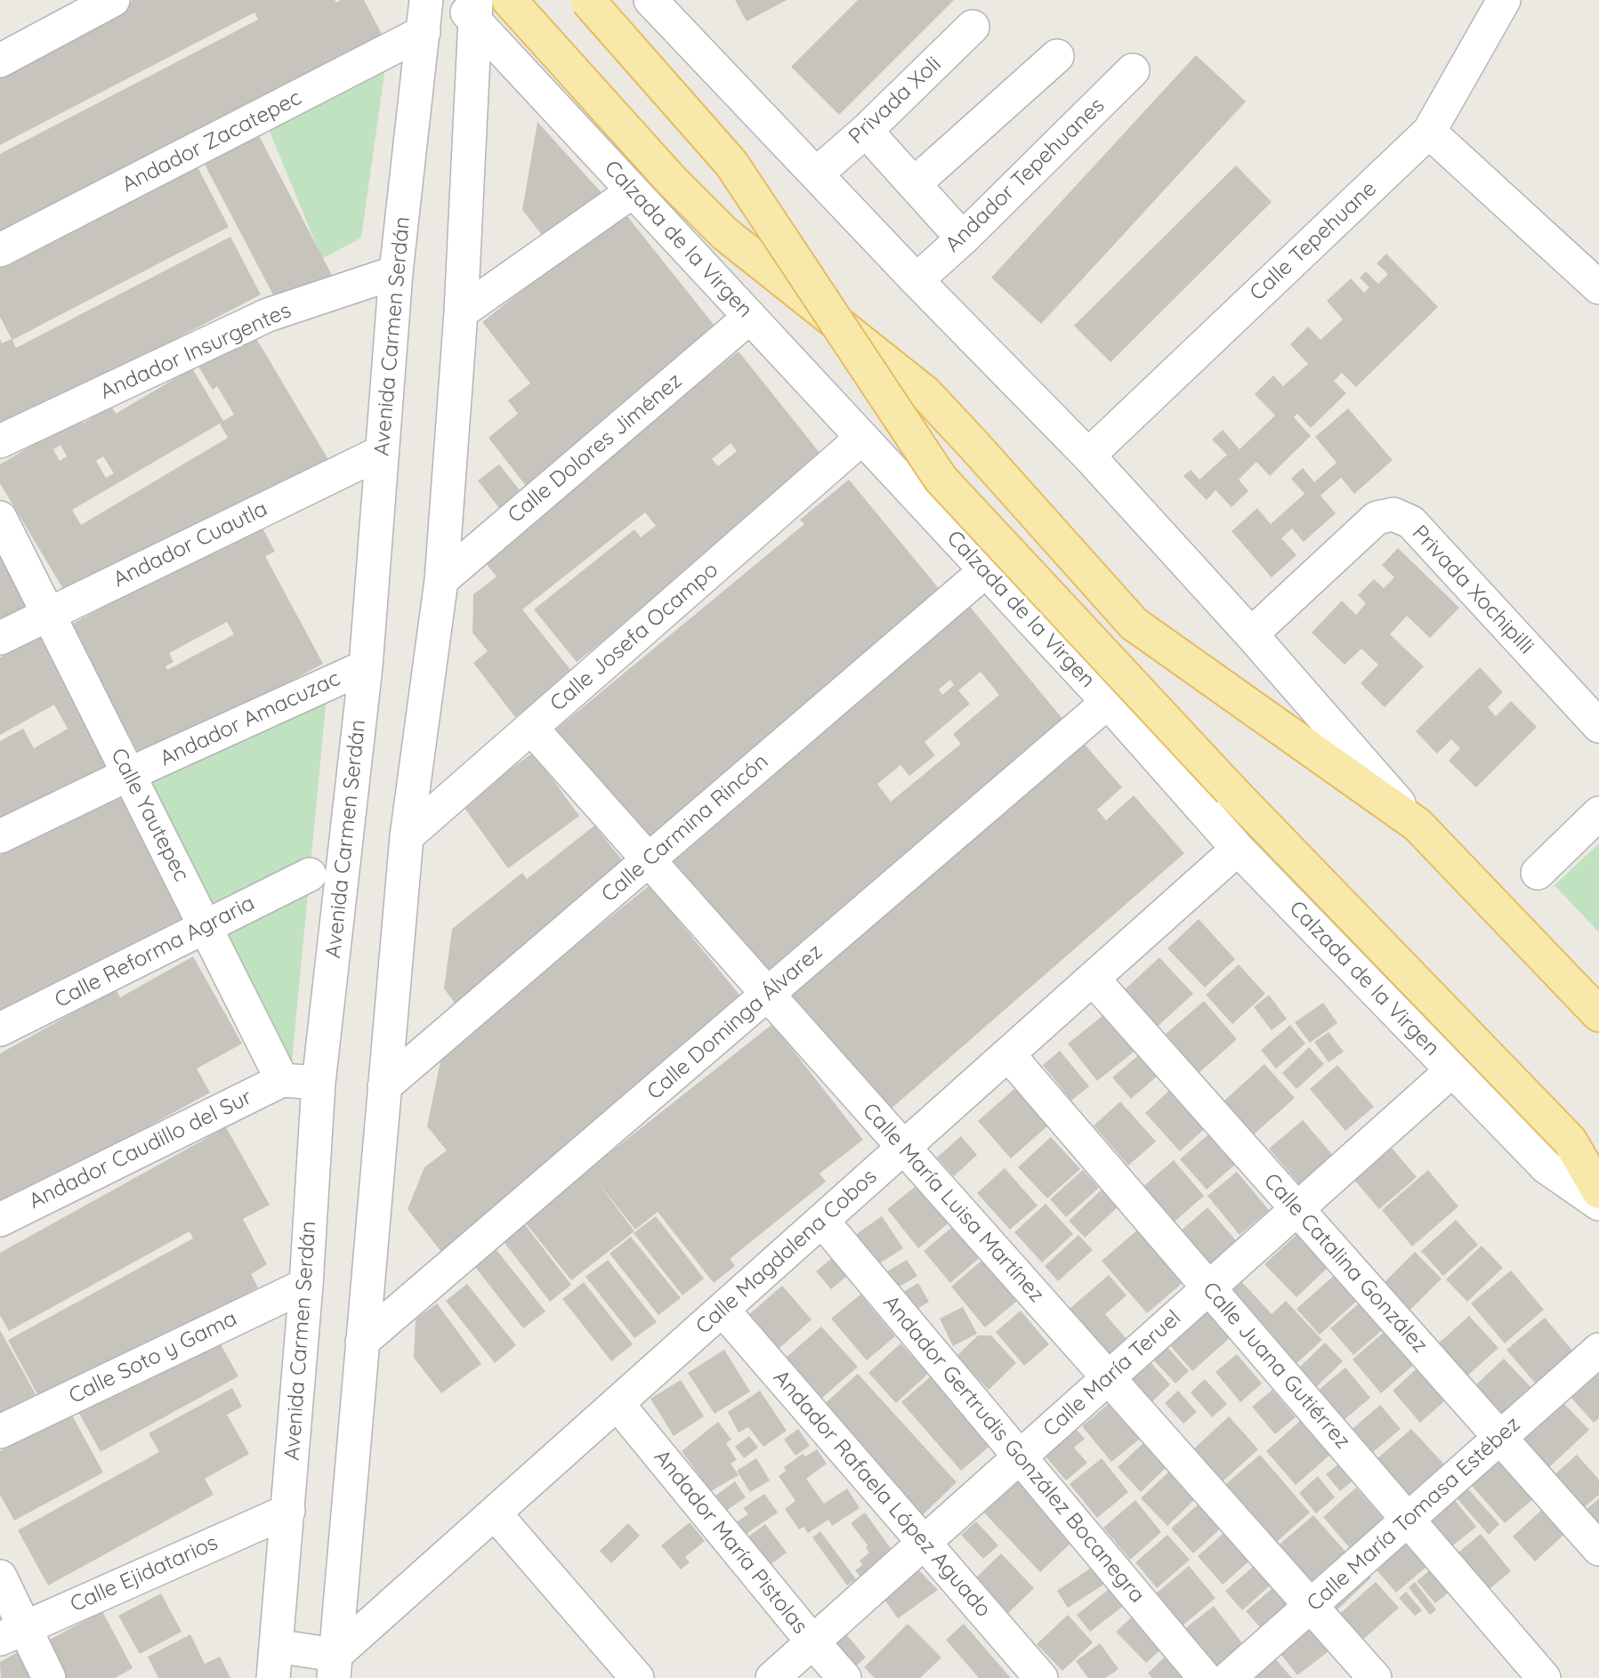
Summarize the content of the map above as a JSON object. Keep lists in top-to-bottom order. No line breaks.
{"streets":{"main road":["Calzada de la Virgen"],"street":["Privada Xoli","Andador Zacatepec","Andador Tepehuanes","Calle Tepehuane","Avenida Carmen Serdán","Andador Insurgentes","Calle Dolores Jiménez","Andador Cuautla","Privada Xochipilli","Calle Josefa Ocampo","Andador Amacuzac","Calle Yautepec","Calle Carmina Rincón","Calle Reforma Agraria","Calle Dominga Álvarez","Andador Caudillo del Sur","Calle María Luisa Martínez","Calle Magdalena Cobos","Calle Catalina González","Calle Soto y Gama","Calle Juana Gutiérrez","Calle María Teruel","Andador Gertrudis González Bocanegra","Andador Rafaela López Aguado","Calle María Tomasa Estébez","Andador María Pistolas","Calle Ejidatarios"]},"crossings":[["Privada Xoli","Calzada de la Virgen"],["Andador Zacatepec","Avenida Carmen Serdán"],["Andador Tepehuanes","Calzada de la Virgen"],["Calzada de la Virgen","Calle Tepehuane"],["Calzada de la Virgen","Calle Dolores Jiménez"],["Calzada de la Virgen","Privada Xochipilli"],["Calzada de la Virgen","Calle Josefa Ocampo"],["Calzada de la Virgen","Calle Carmina Rincón"],["Calzada de la Virgen","Calle Dominga Álvarez"],["Calzada de la Virgen","Calle Magdalena Cobos"],["Calzada de la Virgen","Calle María Teruel"],["Avenida Carmen Serdán","Andador Insurgentes"],["Avenida Carmen Serdán","Andador Cuautla"],["Avenida Carmen Serdán","Andador Amacuzac"],["Avenida Carmen Serdán","Calle Soto y Gama"],["Avenida Carmen Serdán","Calle Ejidatarios"],["Andador Cuautla","Calle Yautepec"],["Calle Josefa Ocampo","Calle María Luisa Martínez"],["Andador Amacuzac","Calle Yautepec"],["Calle Yautepec","Calle Reforma Agraria"],["Calle Yautepec","Andador Caudillo del Sur"],["Calle Carmina Rincón","Calle María Luisa Martínez"],["Calle Dominga Álvarez","Calle María Luisa Martínez"],["Calle María Luisa Martínez","Calle Magdalena Cobos"],["Calle María Luisa Martínez","Calle María Teruel"],["Calle María Luisa Martínez","Calle María Tomasa Estébez"],["Calle Magdalena Cobos","Calle Catalina González"],["Calle Magdalena Cobos","Calle Juana Gutiérrez"],["Calle Magdalena Cobos","Andador Gertrudis González Bocanegra"],["Calle Magdalena Cobos","Andador Rafaela López Aguado"],["Calle Magdalena Cobos","Andador María Pistolas"],["Calle Catalina González","Calle María Teruel"],["Calle Catalina González","Calle María Tomasa Estébez"],["Calle Juana Gutiérrez","Calle María Teruel"],["Calle Juana Gutiérrez","Calle María Tomasa Estébez"],["Calle María Teruel","Andador Gertrudis González Bocanegra"],["Calle María Teruel","Andador Rafaela López Aguado"],["Calle María Teruel","Andador María Pistolas"]]}
